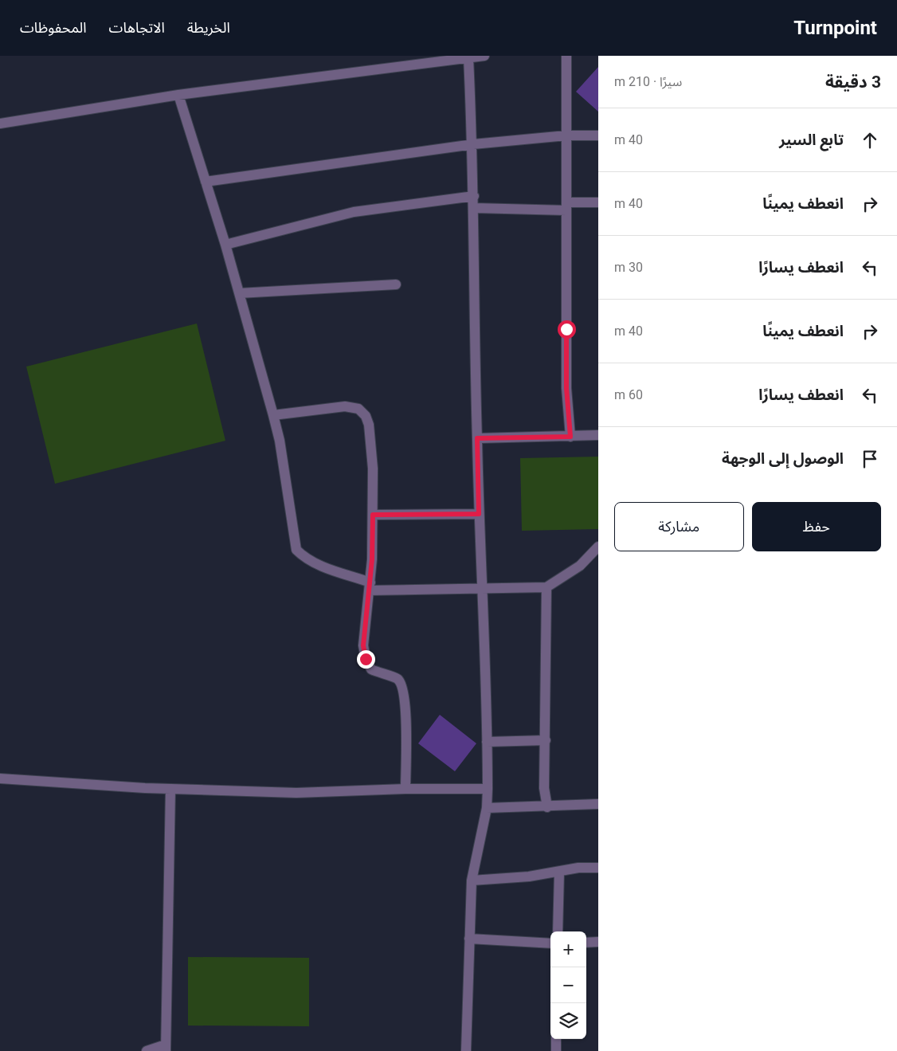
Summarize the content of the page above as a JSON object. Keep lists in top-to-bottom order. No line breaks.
{"page":{"header":"Turnpoint","nav":["الخريطة","الاتجاهات","المحفوظات"],"heading":["3 دقيقة","سيرًا · 210 m"],"list":[["تابع السير","40 m"],["انعطف يمينًا","40 m"],["انعطف يسارًا","30 m"],["انعطف يمينًا","40 m"],["انعطف يسارًا","60 m"],"الوصول إلى الوجهة"],"buttons":["حفظ","مشاركة"],"map_buttons":["+","−"]}}
